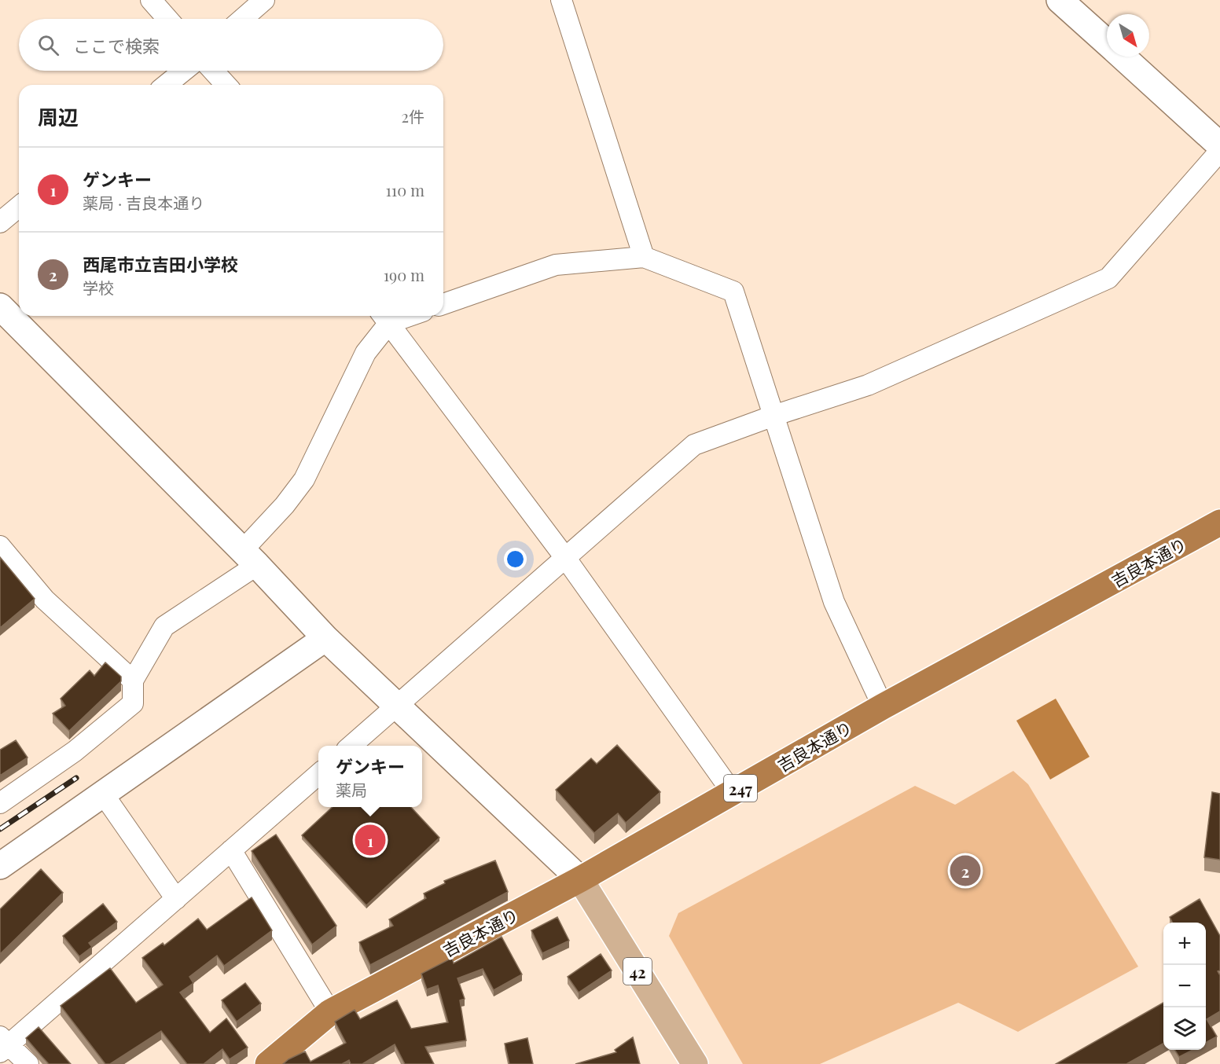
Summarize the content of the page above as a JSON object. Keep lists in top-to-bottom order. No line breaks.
{"streets":{"highway":["吉良本通り","247"],"main road":["42"]},"crossings":[["吉良本通り","42"]],"north":"bottom right","page":{"search":"ここで検索","heading":["周辺","2件"],"list":[{"mark":"1","name":"ゲンキー","note":"薬局 · 吉良本通り","value":"110 m"},{"mark":"2","name":"西尾市立吉田小学校","note":"学校","value":"190 m"}],"popup":["ゲンキー","薬局"],"pins":["1","2"],"map_buttons":["+","−"]}}
